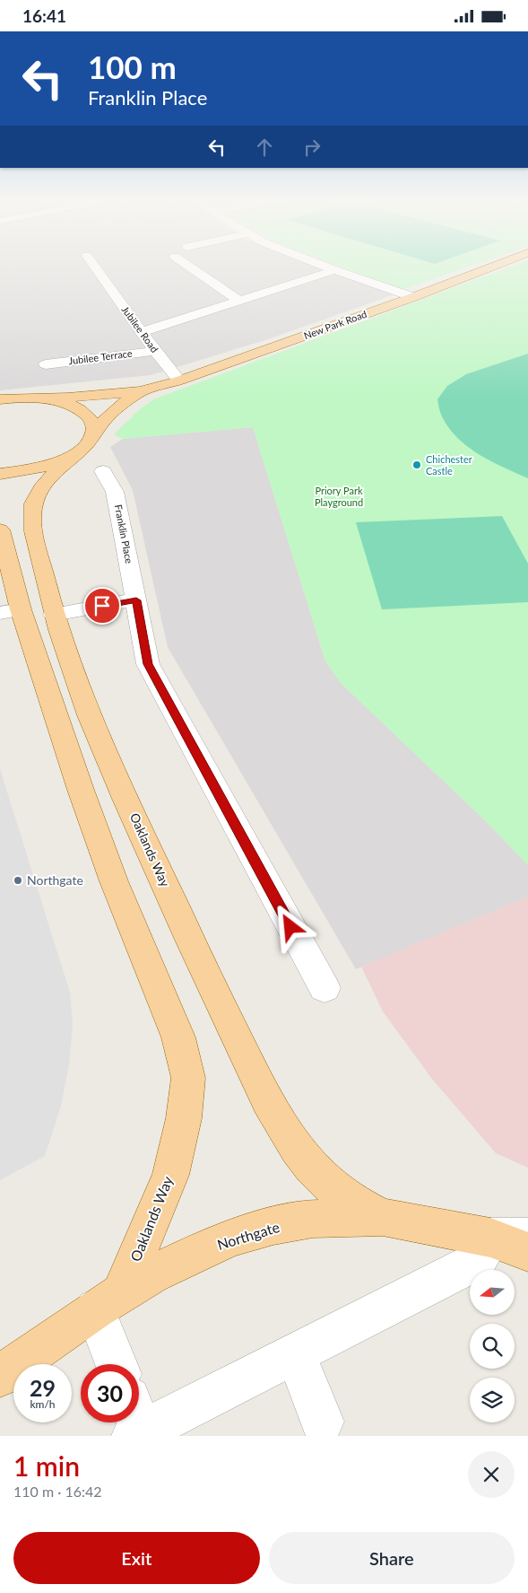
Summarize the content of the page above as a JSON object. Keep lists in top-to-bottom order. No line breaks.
{"streets":{"main road":["New Park Road","Oaklands Way","Northgate"],"street":["Jubilee Road","Jubilee Terrace","Franklin Place"]},"crossings":[["New Park Road","Jubilee Road"],["New Park Road","Oaklands Way"],["Jubilee Road","Jubilee Terrace"],["Oaklands Way","Northgate"]],"parks":["Priory Park Playground"],"places":["Chichester Castle","Northgate"],"north":"left","page":{"status":"16:41","turn":["100 m","Franklin Place"],"speed":"29 km/h","limit":"30","heading":["1 min","110 m · 16:42"],"buttons":["Exit","Share"]}}
